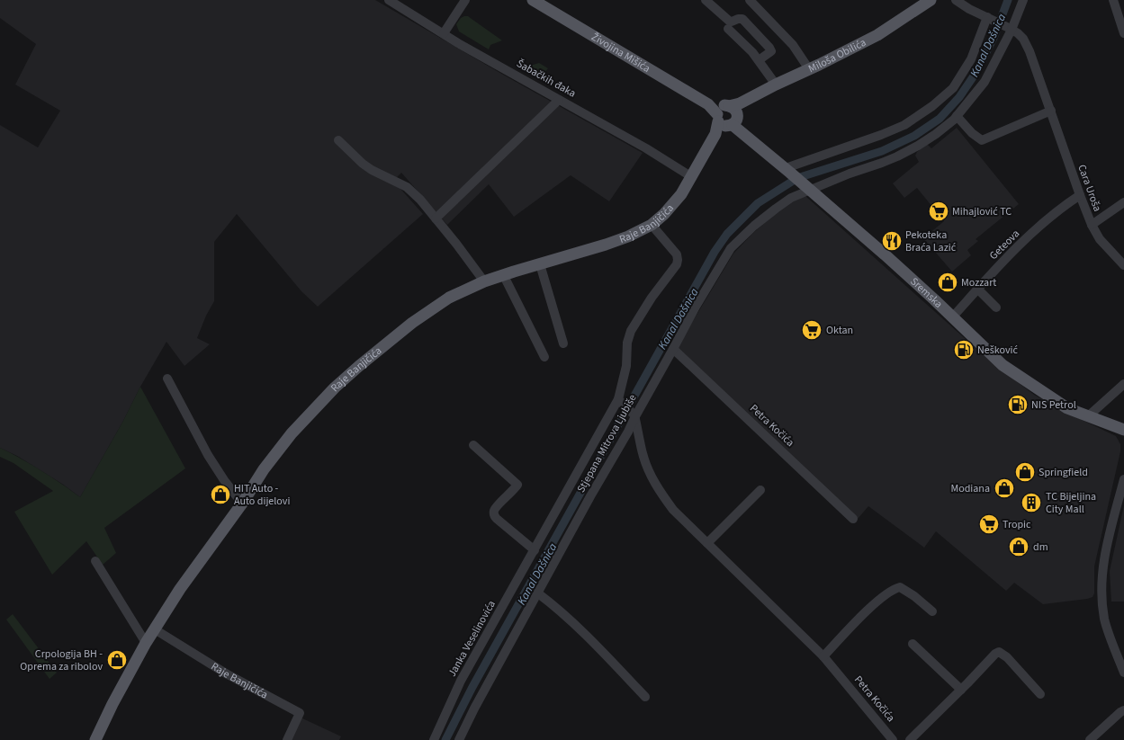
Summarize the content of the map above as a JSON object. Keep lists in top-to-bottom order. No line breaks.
{"streets":{"main road":["Živojina Mišića","Miloša Obilića","Raje Banjičića","Sremska"],"street":["Šabačkih đaka","Cara Uroša","Geteova","Petra Kočića","Stjepana Mitrova Ljubiše","Janka Veselinovića"]},"crossings":[["Živojina Mišića","Miloša Obilića"],["Živojina Mišića","Sremska"],["Miloša Obilića","Raje Banjičića"],["Miloša Obilića","Sremska"],["Šabačkih đaka","Raje Banjičića"],["Cara Uroša","Geteova"],["Cara Uroša","Stjepana Mitrova Ljubiše"],["Geteova","Sremska"],["Sremska","Stjepana Mitrova Ljubiše"],["Petra Kočića","Stjepana Mitrova Ljubiše"]],"water":["Kanal Dašnica"],"places":{"supermarket":["Mihajlović TC","Oktan","Tropic"],"restaurant":["Pekoteka Braća Lazić"],"shop":["Mozzart","Springfield","Modiana","HIT Auto - Auto dijelovi","dm","Crpologija BH - Oprema za ribolov"],"fuel station":["Nešković","NIS Petrol"],"building":["TC Bijeljina City Mall"]}}
